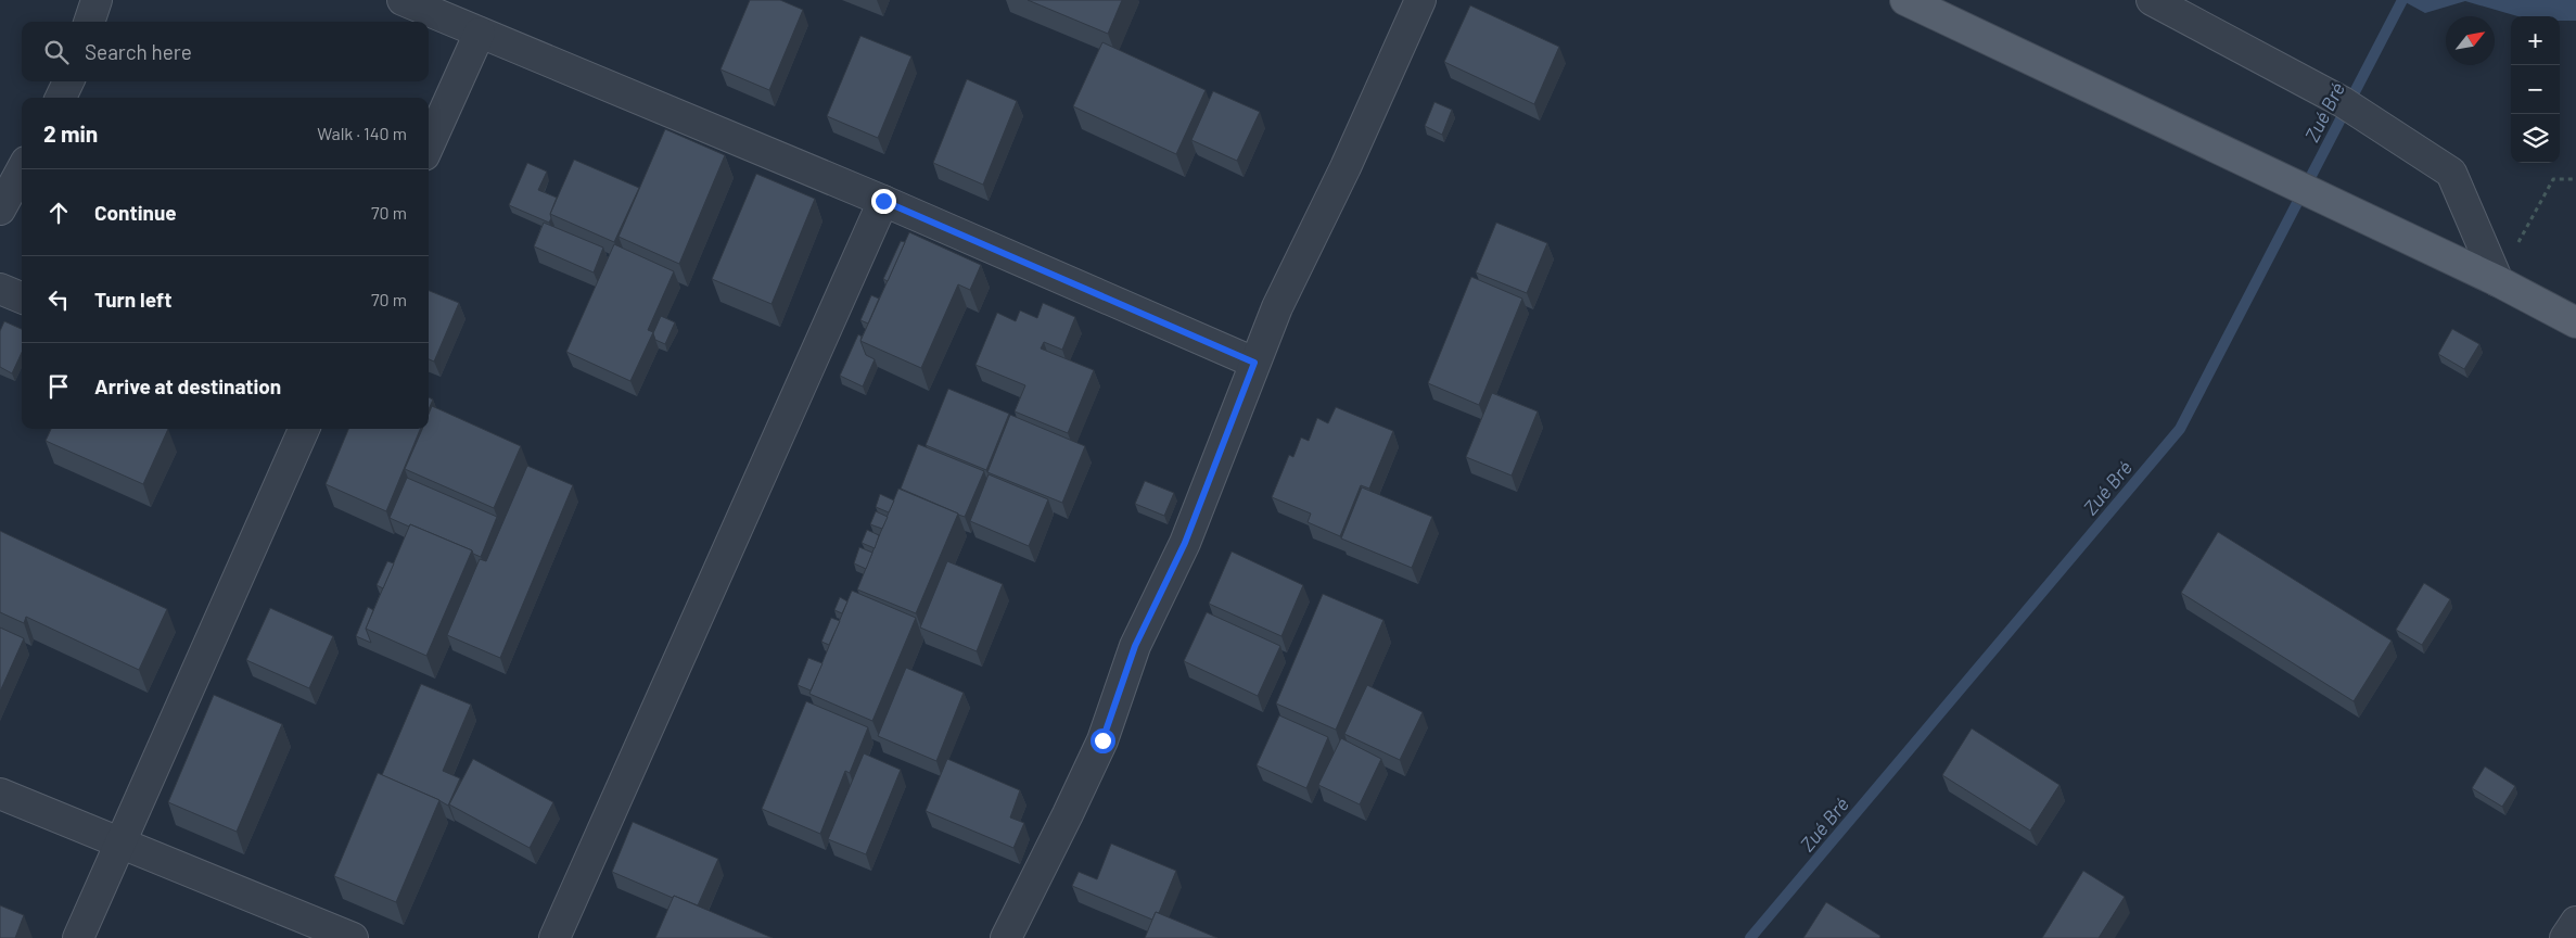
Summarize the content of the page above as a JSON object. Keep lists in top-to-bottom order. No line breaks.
{"water":["Zué Bré"],"north":"top right","page":{"map_buttons":["+","−"],"search":"Search here","heading":["2 min","Walk · 140 m"],"list":[["Continue","70 m"],["Turn left","70 m"],"Arrive at destination"]}}
